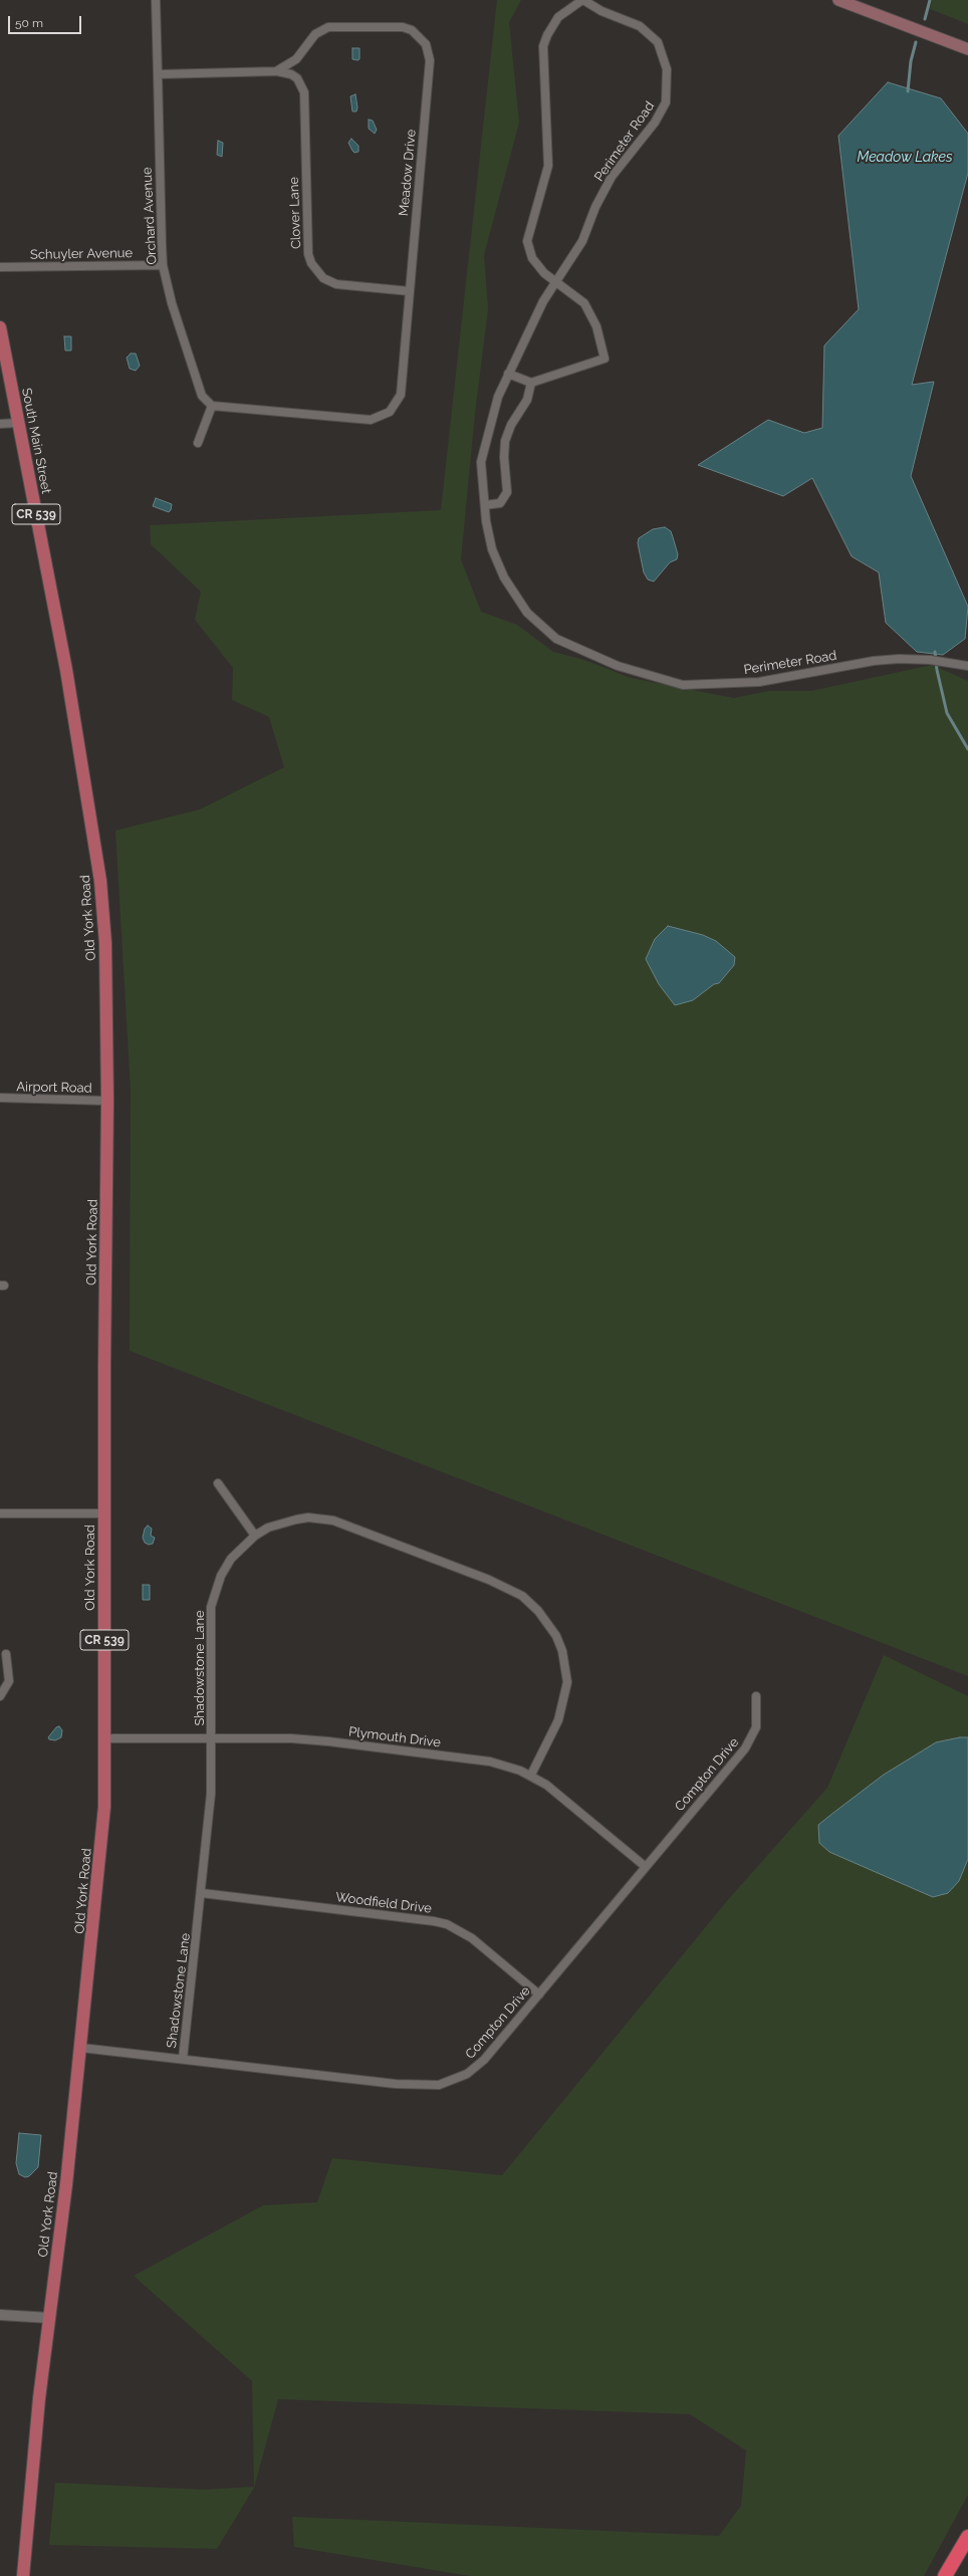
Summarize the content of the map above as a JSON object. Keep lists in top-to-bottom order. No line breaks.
{"streets":{"main road":["South Main Street","CR 539","Old York Road"],"street":["Perimeter Road","Meadow Drive","Clover Lane","Orchard Avenue","Schuyler Avenue","Airport Road","Shadowstone Lane","Plymouth Drive","Compton Drive","Woodfield Drive"]},"crossings":[["Meadow Drive","Clover Lane"],["Meadow Drive","Orchard Avenue"],["Orchard Avenue","Schuyler Avenue"],["South Main Street","Old York Road"],["Old York Road","Airport Road"],["Old York Road","Plymouth Drive"],["Old York Road","Compton Drive"],["Shadowstone Lane","Plymouth Drive"],["Shadowstone Lane","Compton Drive"],["Shadowstone Lane","Woodfield Drive"],["Plymouth Drive","Compton Drive"],["Compton Drive","Woodfield Drive"]],"water":["Meadow Lakes"],"scale_bar":"50 m"}
